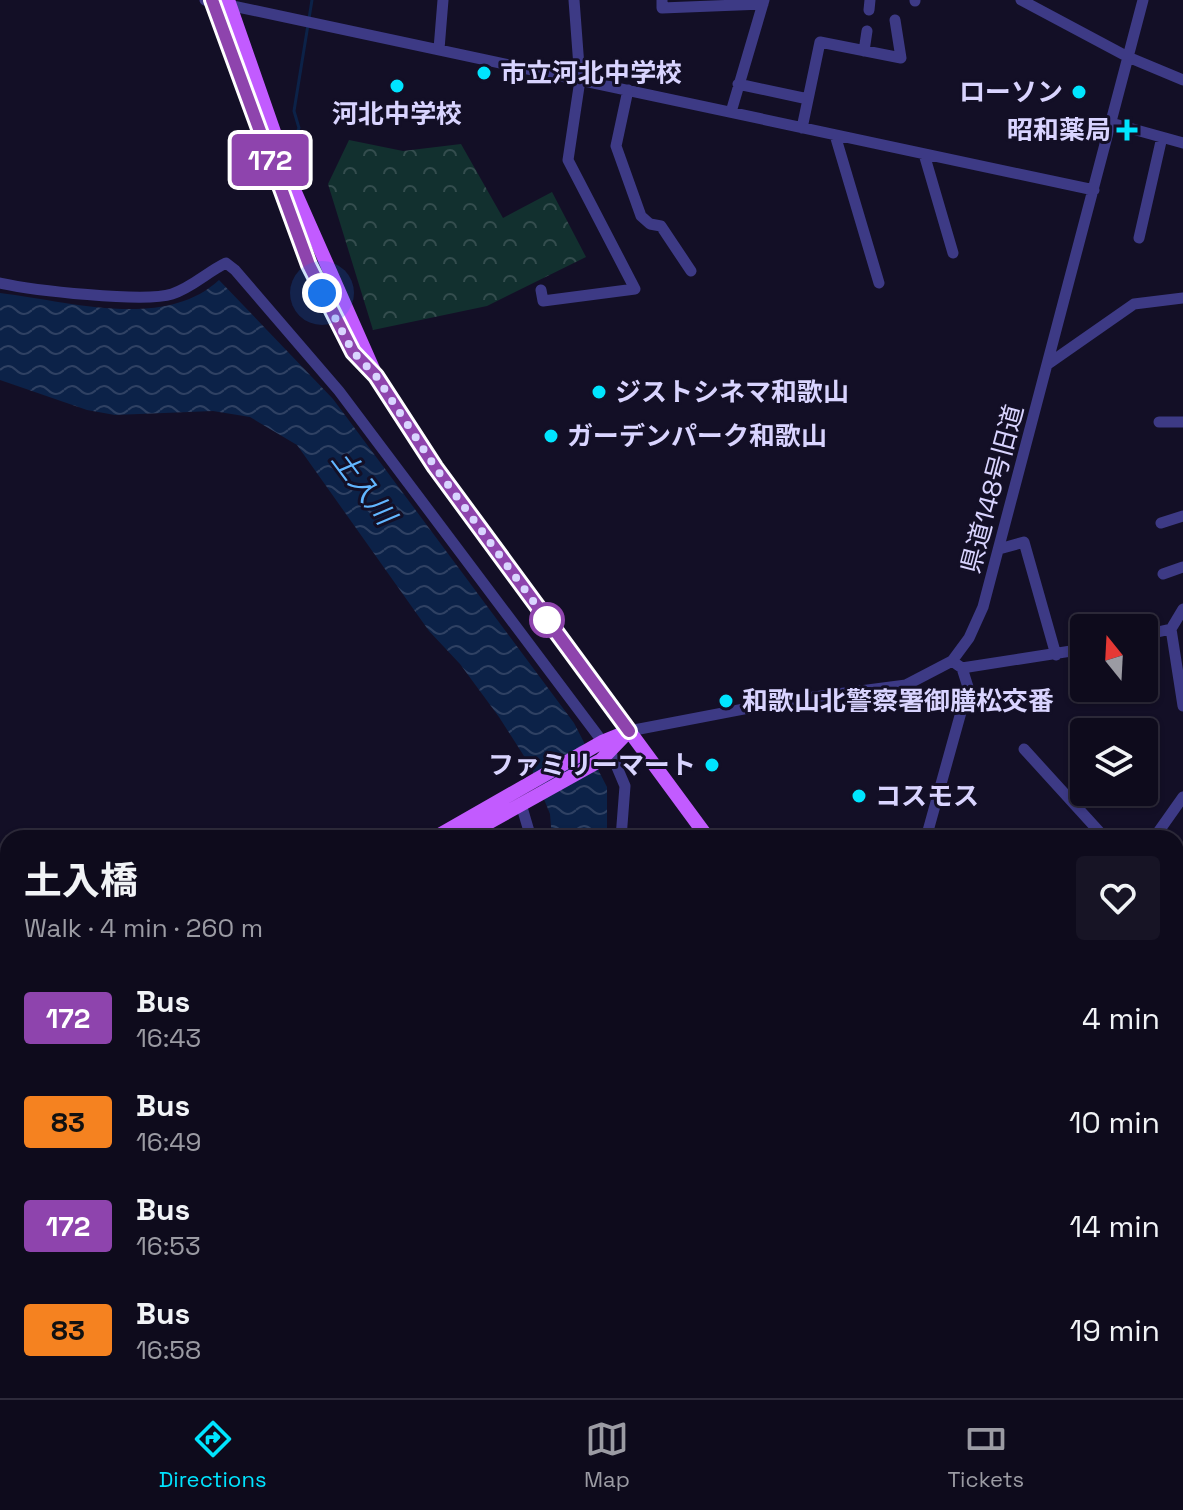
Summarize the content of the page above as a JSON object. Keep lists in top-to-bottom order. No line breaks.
{"streets":{"street":["県道148号旧道"]},"water":["土入川"],"places":{"other":["市立河北中学校","河北中学校","ローソン","ジストシネマ和歌山","ガーデンパーク和歌山","和歌山北警察署御膳松交番","ファミリーマート","コスモス"],"health":["昭和薬局"]},"lines":["bus line 172"],"north":"top","page":{"on_map":"172","heading":["土入橋","Walk · 4 min · 260 m"],"list":[{"mark":"172","name":"Bus","note":"16:43","value":"4 min"},{"mark":"83","name":"Bus","note":"16:49","value":"10 min"},{"mark":"172","name":"Bus","note":"16:53","value":"14 min"},{"mark":"83","name":"Bus","note":"16:58","value":"19 min"}],"tabs":["Directions","Map","Tickets"]}}
